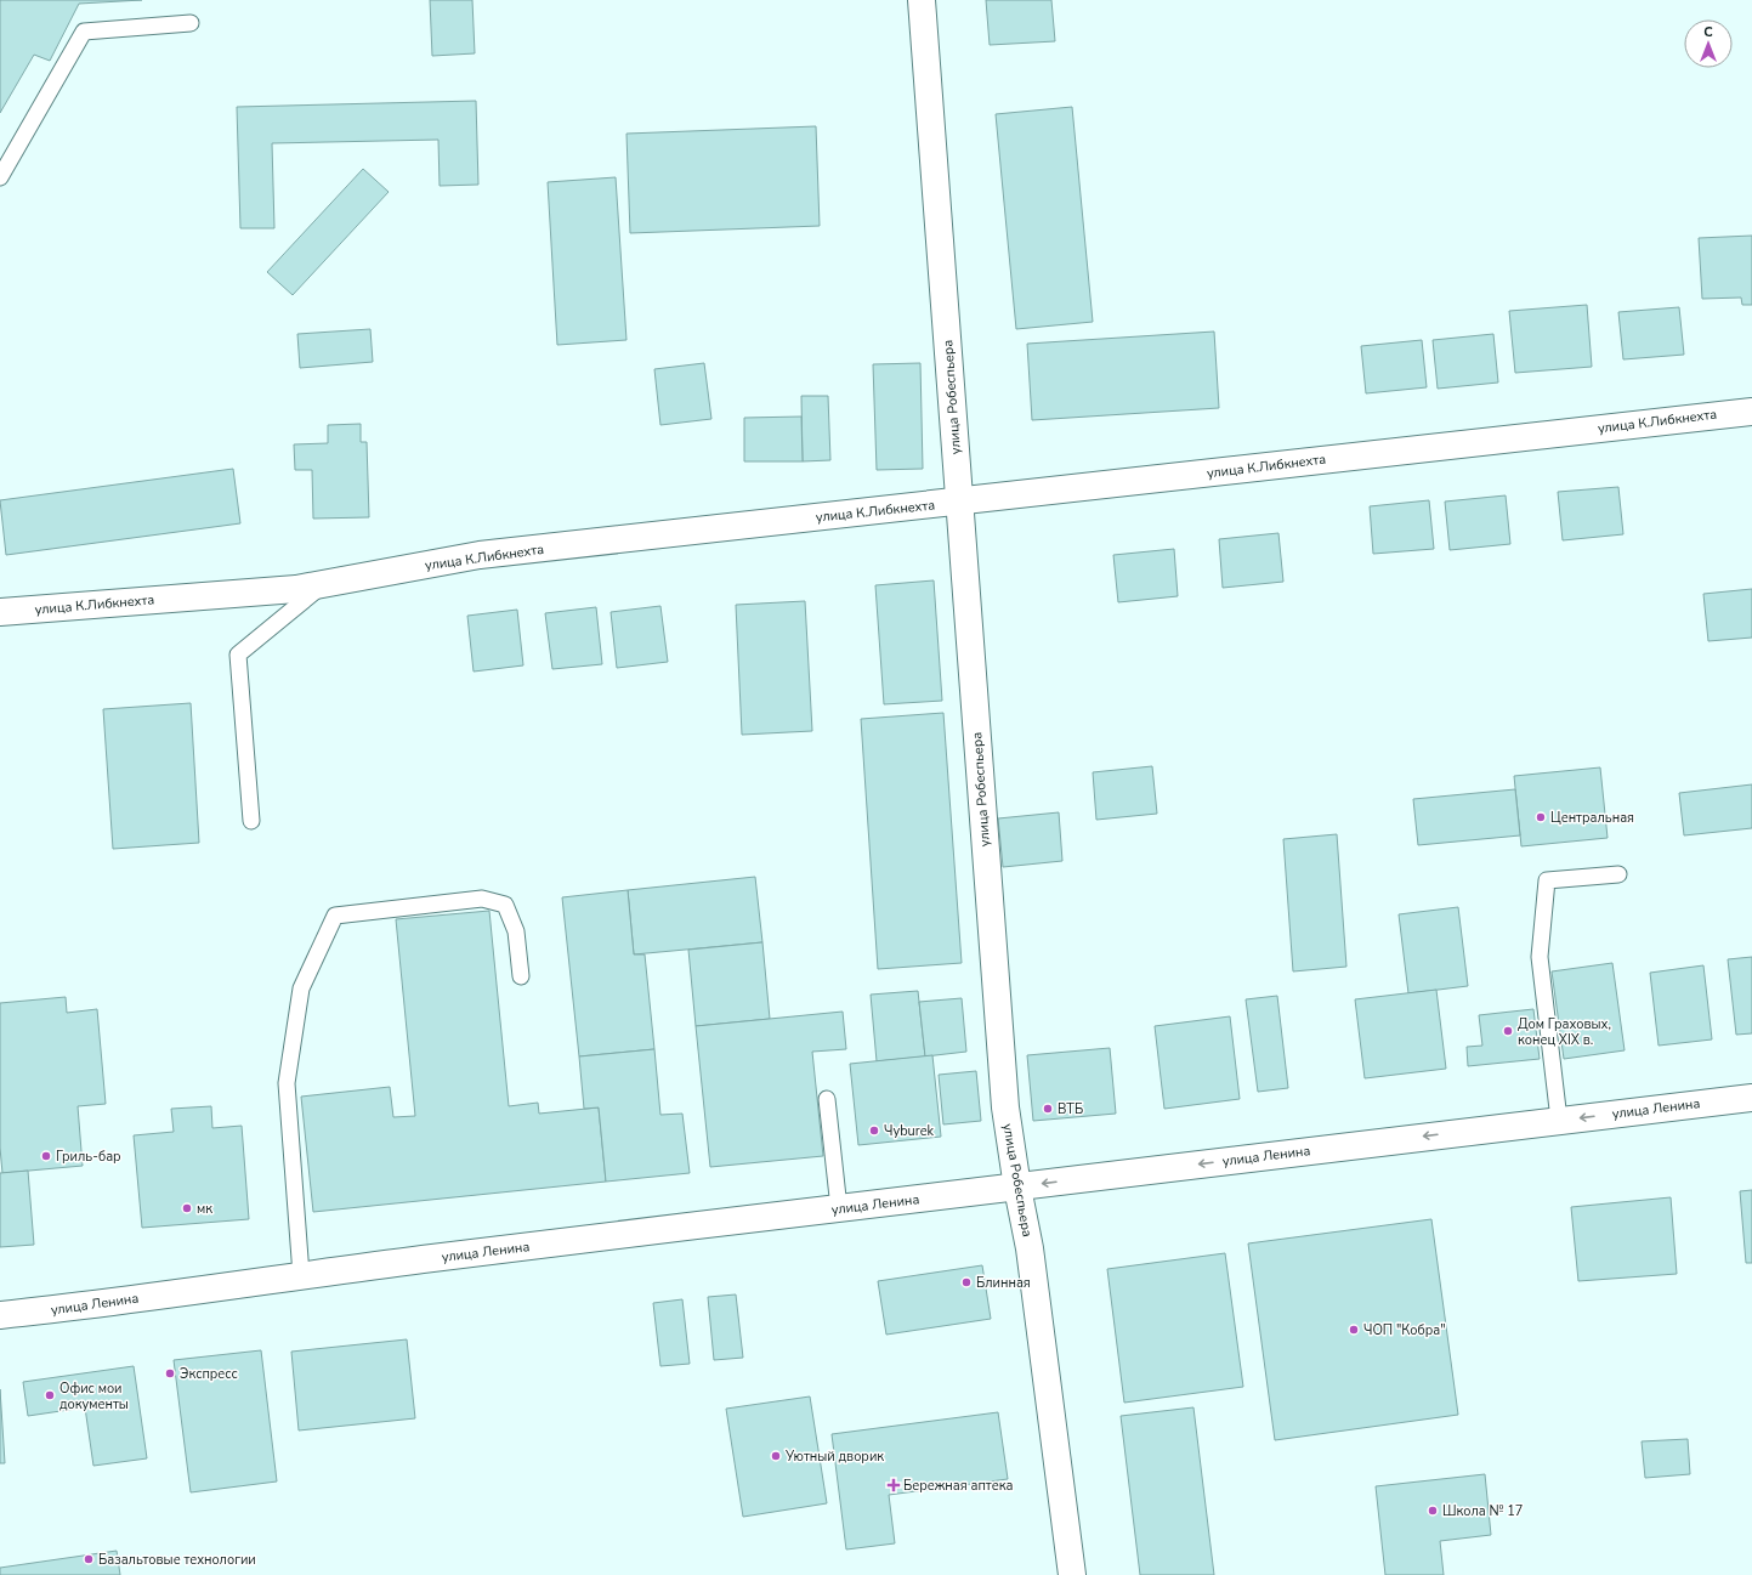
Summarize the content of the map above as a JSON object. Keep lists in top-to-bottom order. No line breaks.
{"streets":{"street":["улица Робеспьера","улица К.Либкнехта","улица Ленина"]},"crossings":[["улица Робеспьера","улица К.Либкнехта"],["улица Робеспьера","улица Ленина"]],"one_way":["улица Ленина"],"places":{"other":["Центральная","Дом Граховых, конец XIX в.","ВТБ","Чуburek","Гриль-бар","мк","Блинная","ЧОП \"Кобра\"","Экспресс","Офис мои документы","Уютный дворик","Школа № 17","Базальтовые технологии"],"health":["Бережная аптека"]},"north":"top"}
